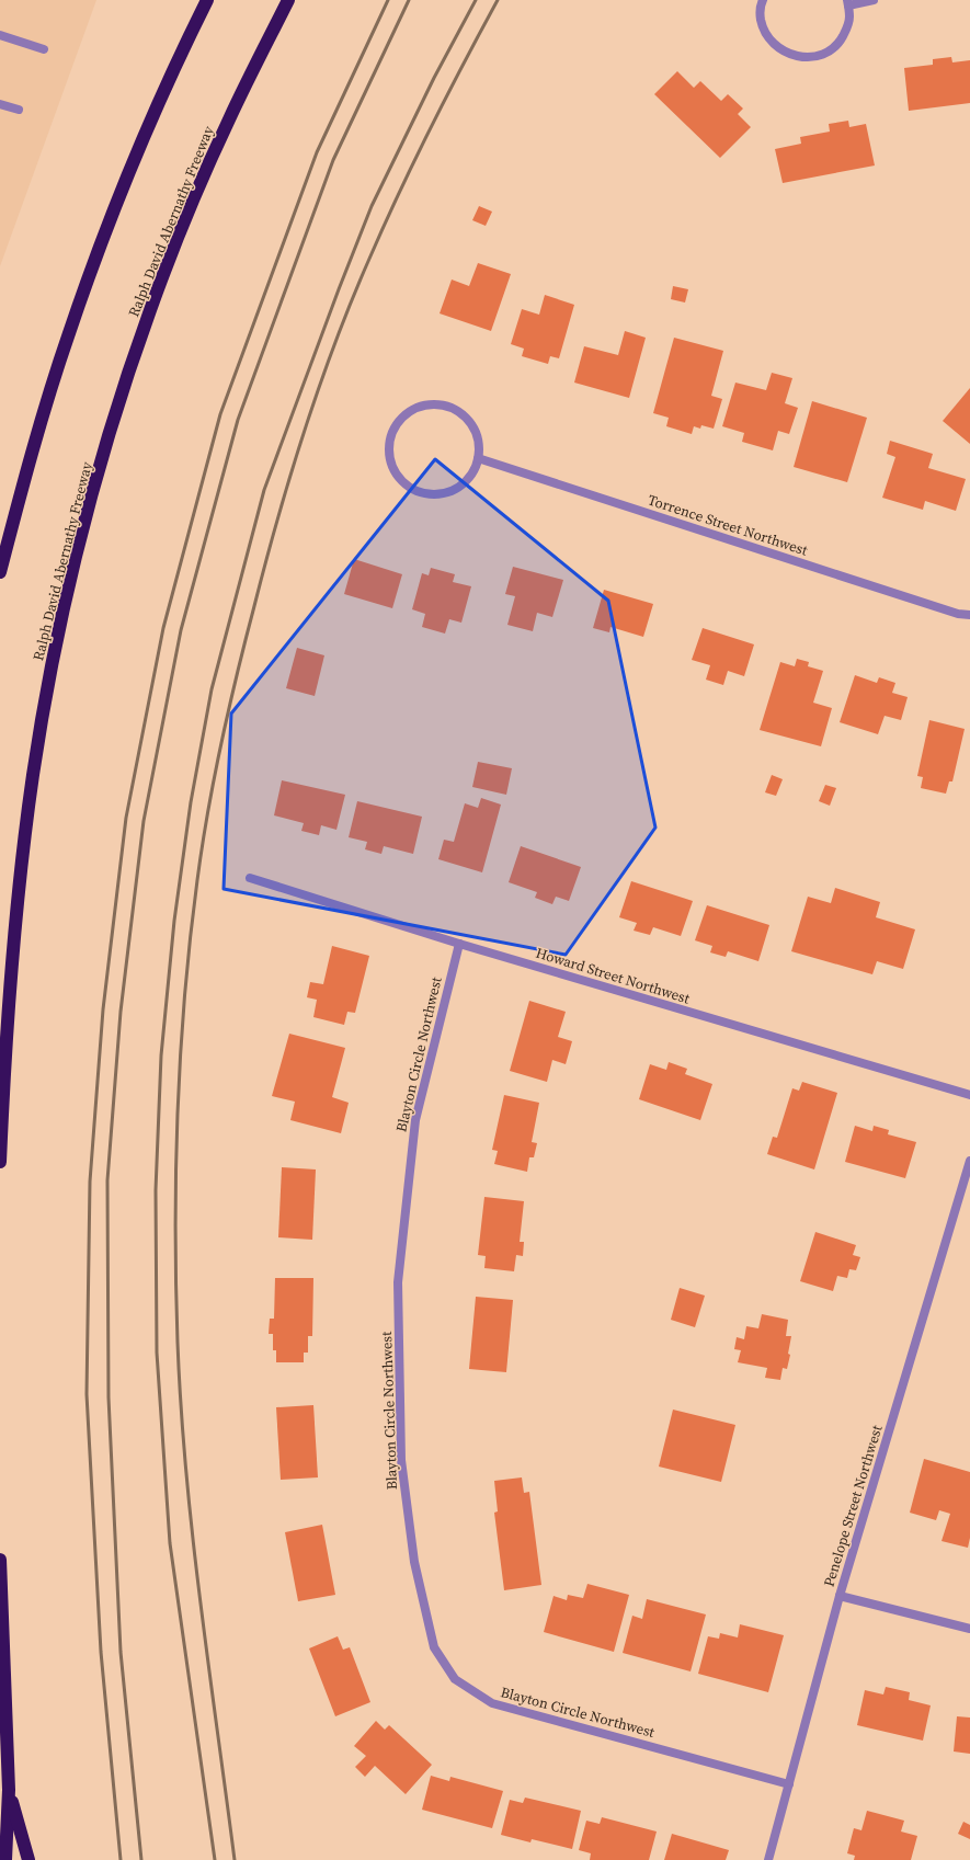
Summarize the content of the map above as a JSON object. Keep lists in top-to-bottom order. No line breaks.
{"streets":{"highway":["Ralph David Abernathy Freeway"],"street":["Torrence Street Northwest","Howard Street Northwest","Blayton Circle Northwest","Penelope Street Northwest"]},"crossings":[["Howard Street Northwest","Blayton Circle Northwest"],["Blayton Circle Northwest","Penelope Street Northwest"]]}
